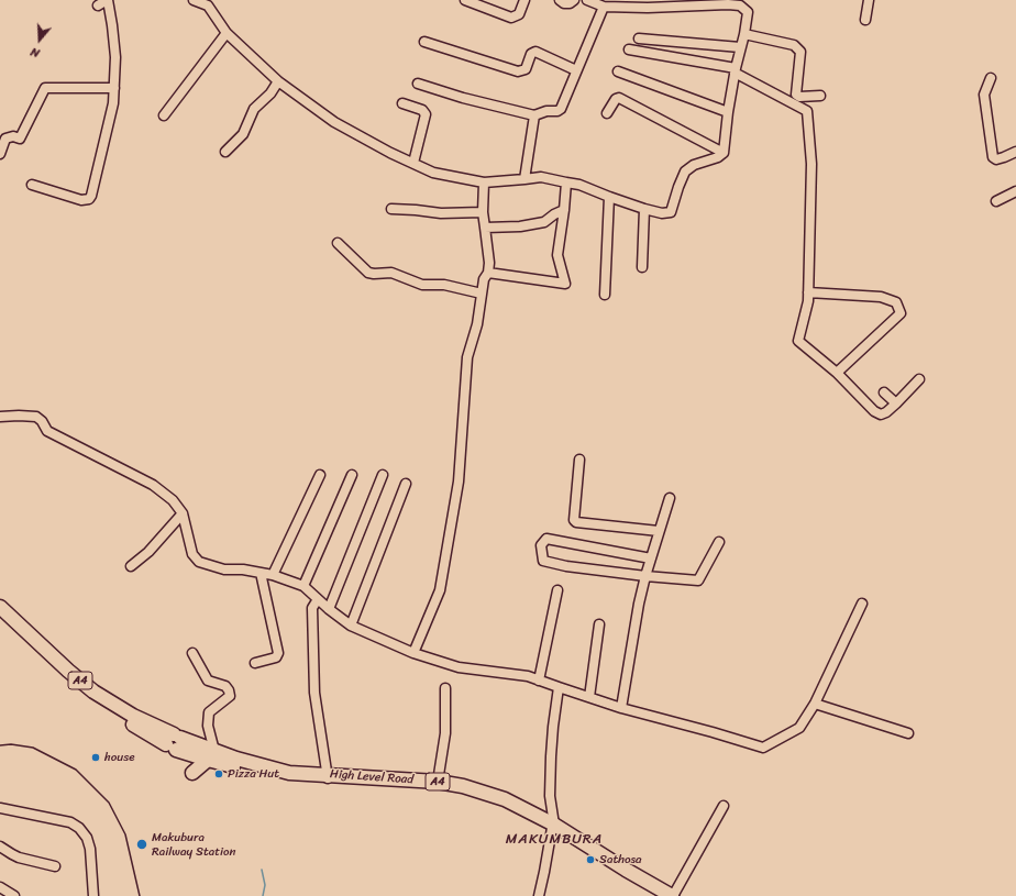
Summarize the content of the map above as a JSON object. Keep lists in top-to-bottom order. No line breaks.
{"streets":{"highway":["A4","High Level Road"]},"districts":["MAKUMBURA"],"places":["house","Pizza Hut","Makubura Railway Station","Sathosa"],"north":"bottom"}
